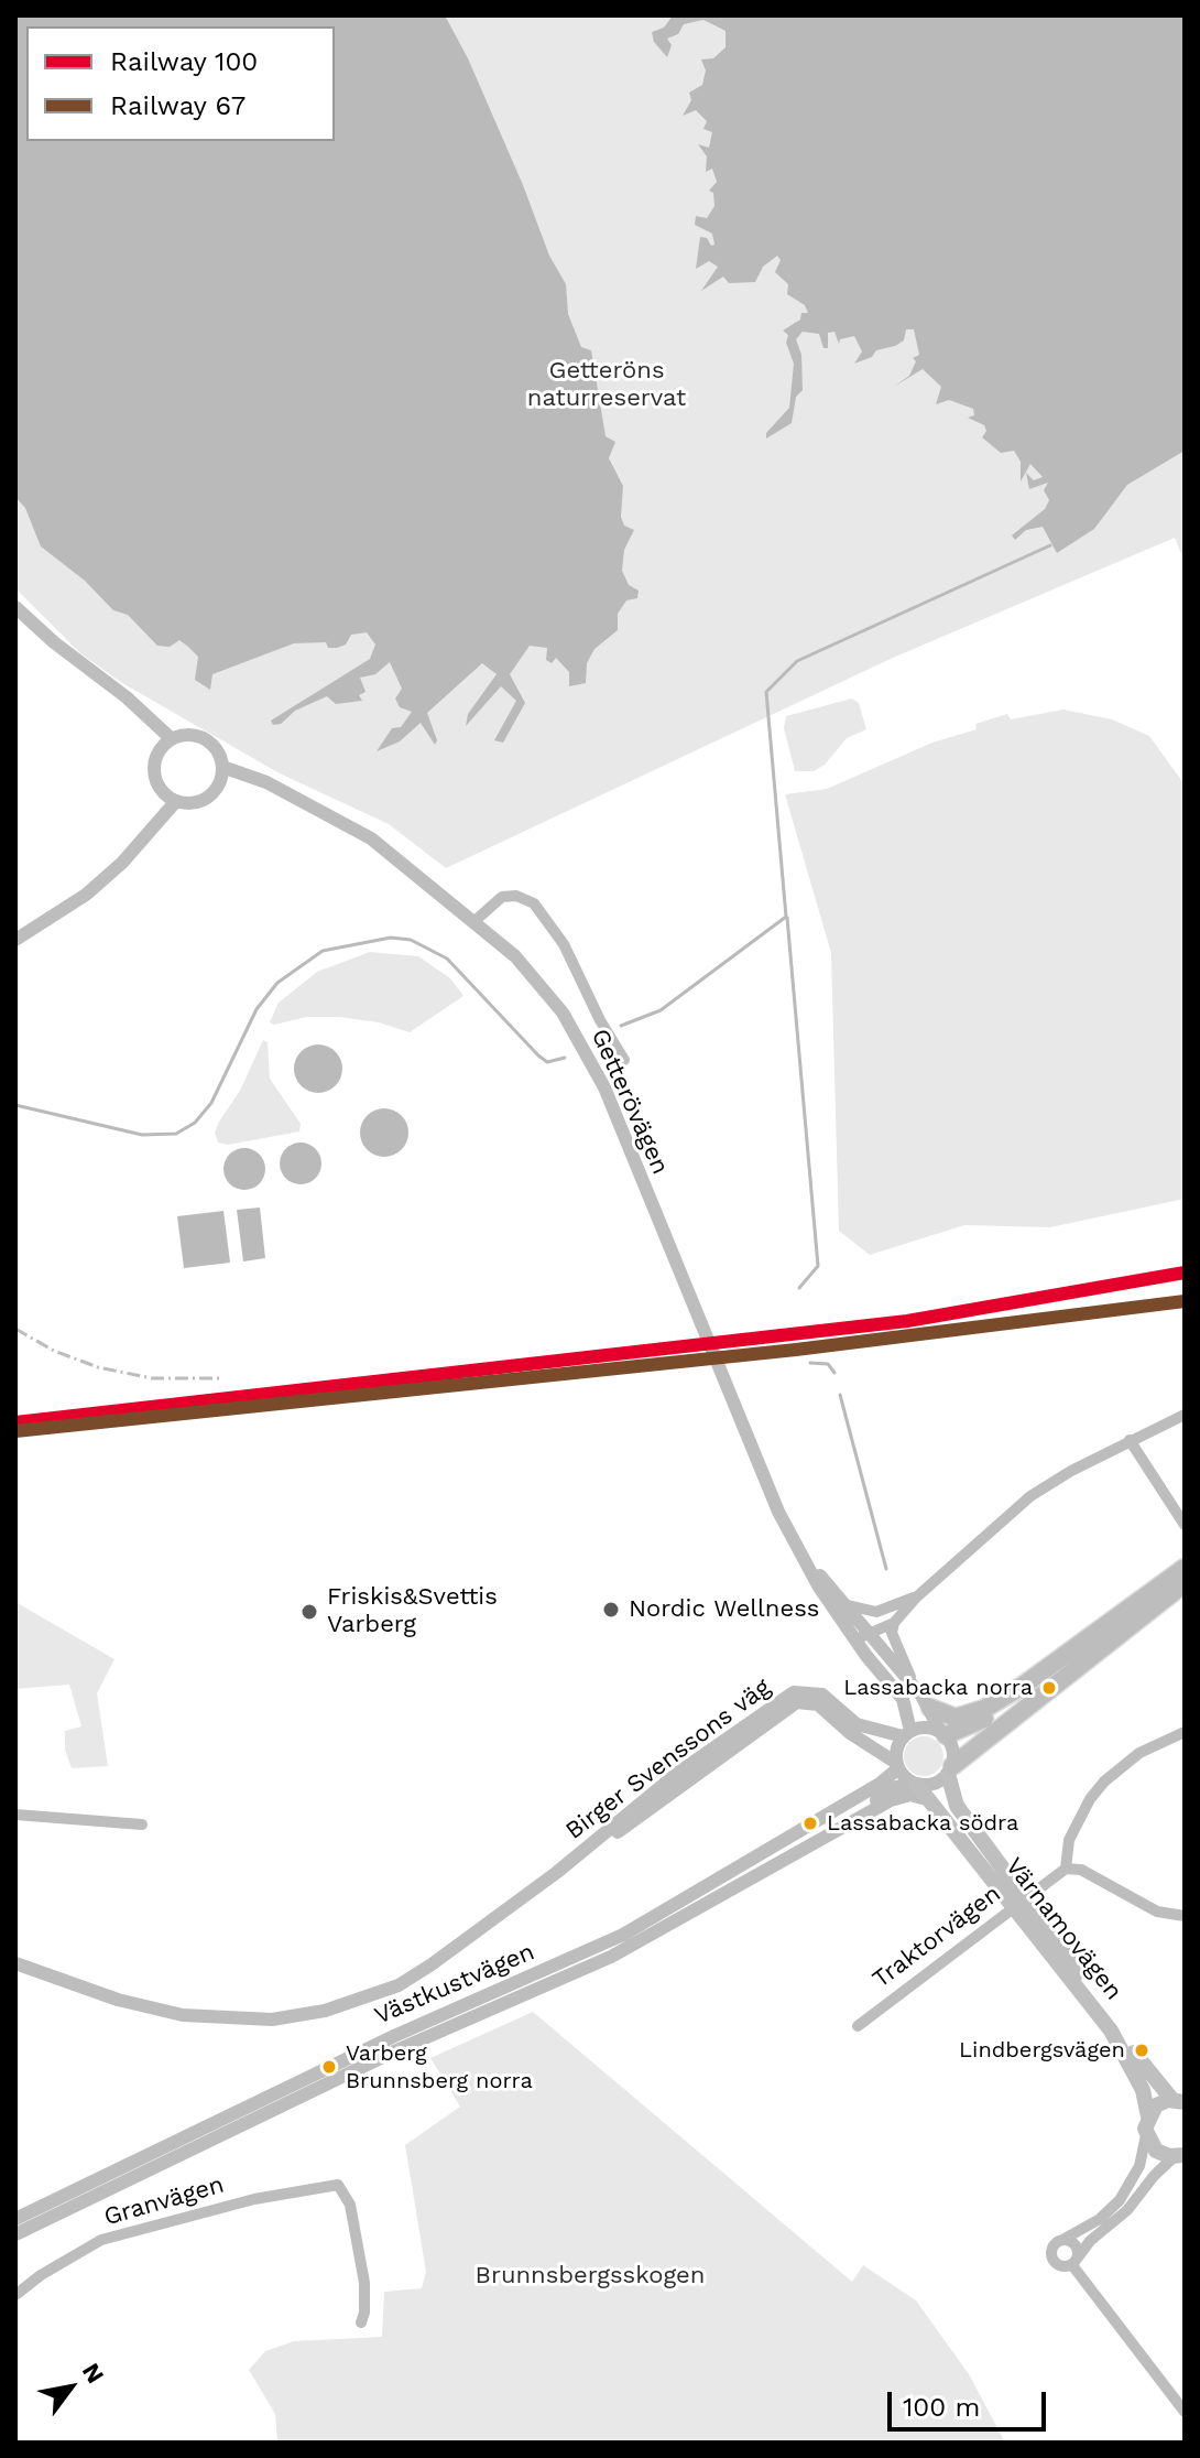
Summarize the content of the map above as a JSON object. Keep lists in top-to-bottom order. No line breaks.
{"streets":{"main road":["Värnamovägen"],"street":["Getterövägen","Birger Svenssons väg","Traktorvägen","Västkustvägen","Granvägen"]},"crossings":[["Getterövägen","Birger Svenssons väg"],["Getterövägen","Värnamovägen"],["Getterövägen","Västkustvägen"],["Birger Svenssons väg","Värnamovägen"],["Birger Svenssons väg","Västkustvägen"],["Värnamovägen","Traktorvägen"],["Värnamovägen","Västkustvägen"]],"parks":["Getteröns naturreservat","Brunnsbergsskogen"],"places":["Nordic Wellness","Friskis&Svettis Varberg","Lassabacka norra","Lassabacka södra","Lindbergsvägen","Varberg Brunnsberg norra"],"lines":["rail line 100","rail line 67"],"legend":["Railway 100","Railway 67"],"scale_bar":"100 m","north":"top right"}
